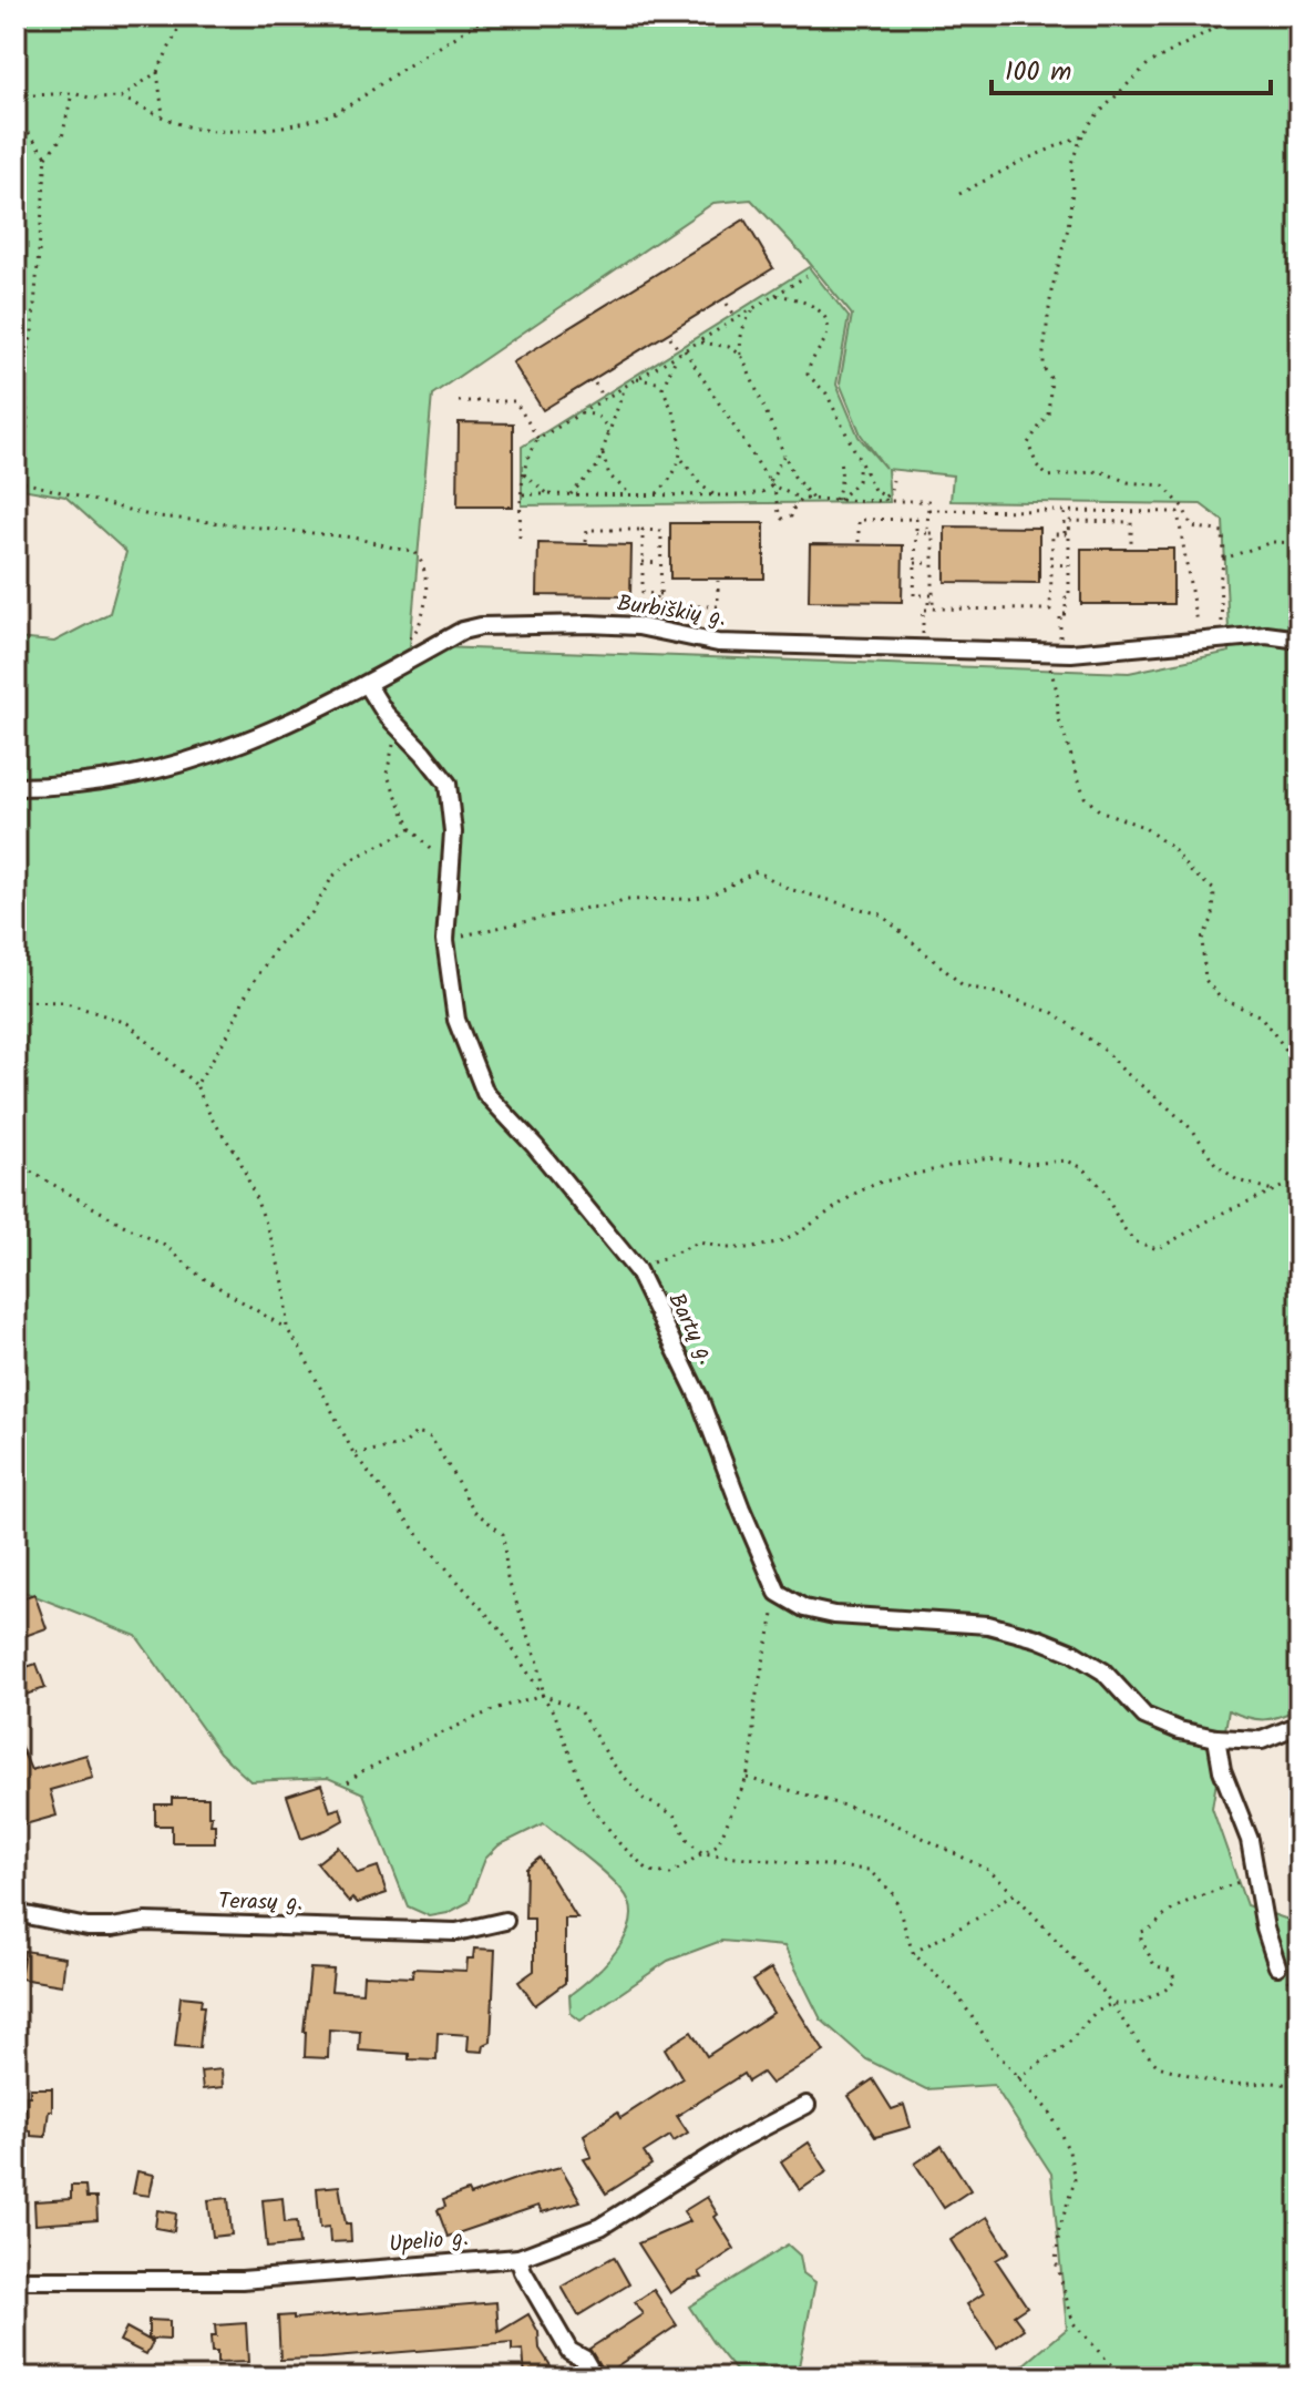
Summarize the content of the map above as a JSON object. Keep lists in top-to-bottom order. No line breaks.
{"streets":{"street":["Burbiškių g.","Bartų g.","Terasų g.","Upelio g."]},"crossings":[["Burbiškių g.","Bartų g."]],"scale_bar":"100 m"}
